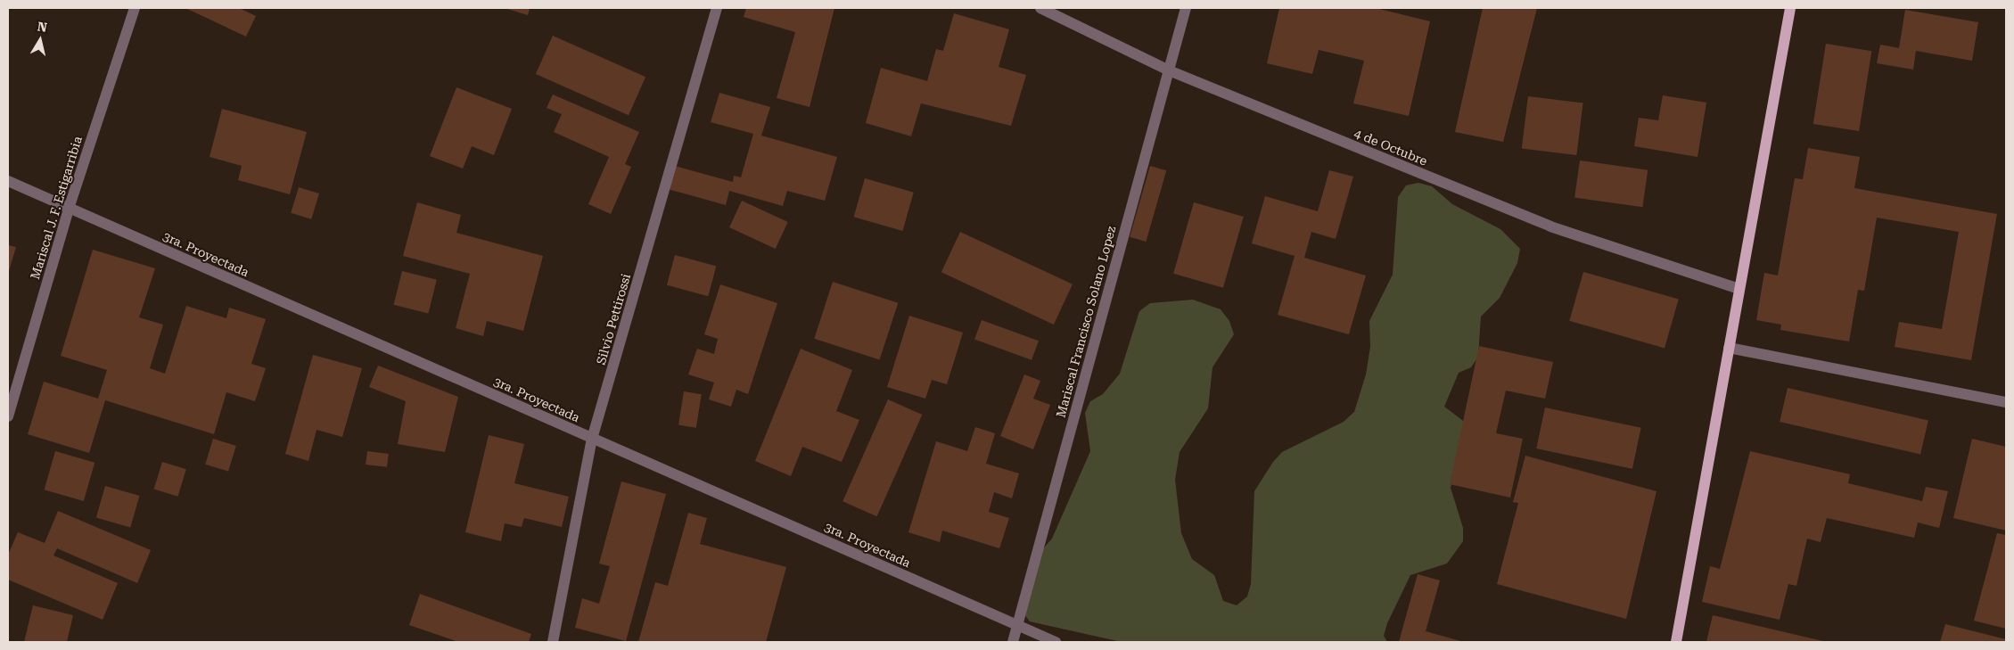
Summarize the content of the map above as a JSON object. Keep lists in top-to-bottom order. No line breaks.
{"streets":{"street":["4 de Octubre","Mariscal J. F. Estigarribia","3ra. Proyectada","Silvio Pettirossi","Mariscal Francisco Solano Lopez"]},"crossings":[["4 de Octubre","Mariscal Francisco Solano Lopez"],["Mariscal J. F. Estigarribia","3ra. Proyectada"],["3ra. Proyectada","Silvio Pettirossi"],["3ra. Proyectada","Mariscal Francisco Solano Lopez"]],"north":"top"}
